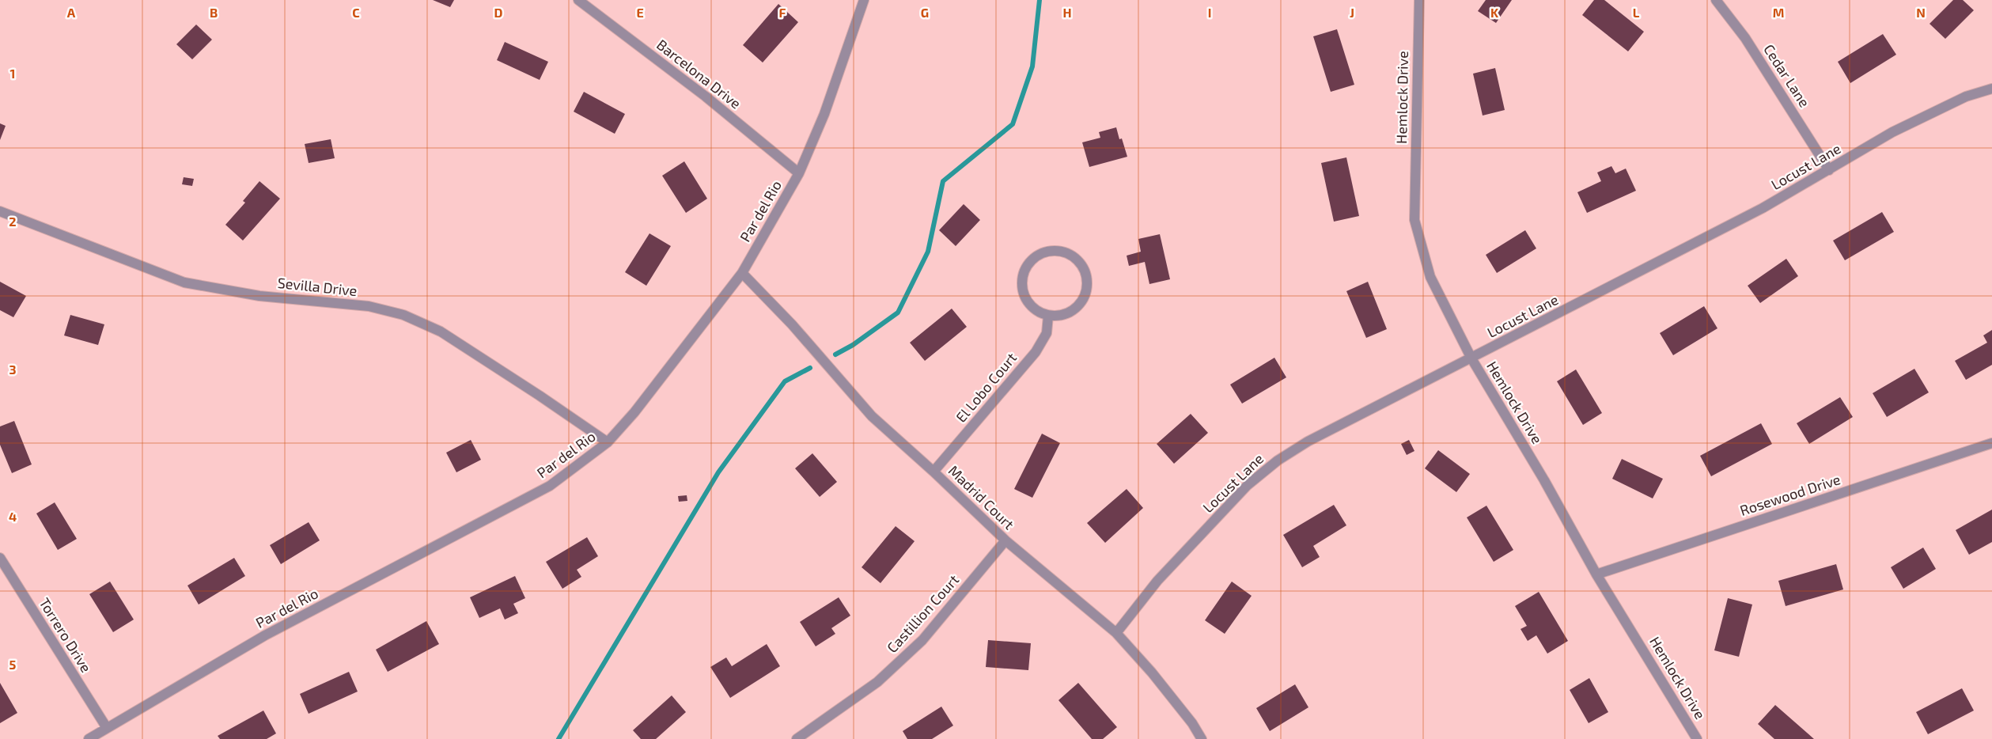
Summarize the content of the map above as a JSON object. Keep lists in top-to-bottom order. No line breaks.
{"streets":{"street":["Barcelona Drive","Cedar Lane","Hemlock Drive","Locust Lane","Par del Rio","Sevilla Drive","El Lobo Court","Rosewood Drive","Madrid Court","Castillion Court","Torrero Drive"]},"crossings":[["Barcelona Drive","Par del Rio"],["Cedar Lane","Locust Lane"],["Hemlock Drive","Locust Lane"],["Hemlock Drive","Rosewood Drive"],["Locust Lane","Madrid Court"],["Par del Rio","Sevilla Drive"],["Par del Rio","Madrid Court"],["Par del Rio","Torrero Drive"],["El Lobo Court","Madrid Court"],["Madrid Court","Castillion Court"]],"grid":{"columns":["A","B","C","D","E","F","G","H","I","J","K","L","M","N"],"rows":["1","2","3","4","5"]}}
